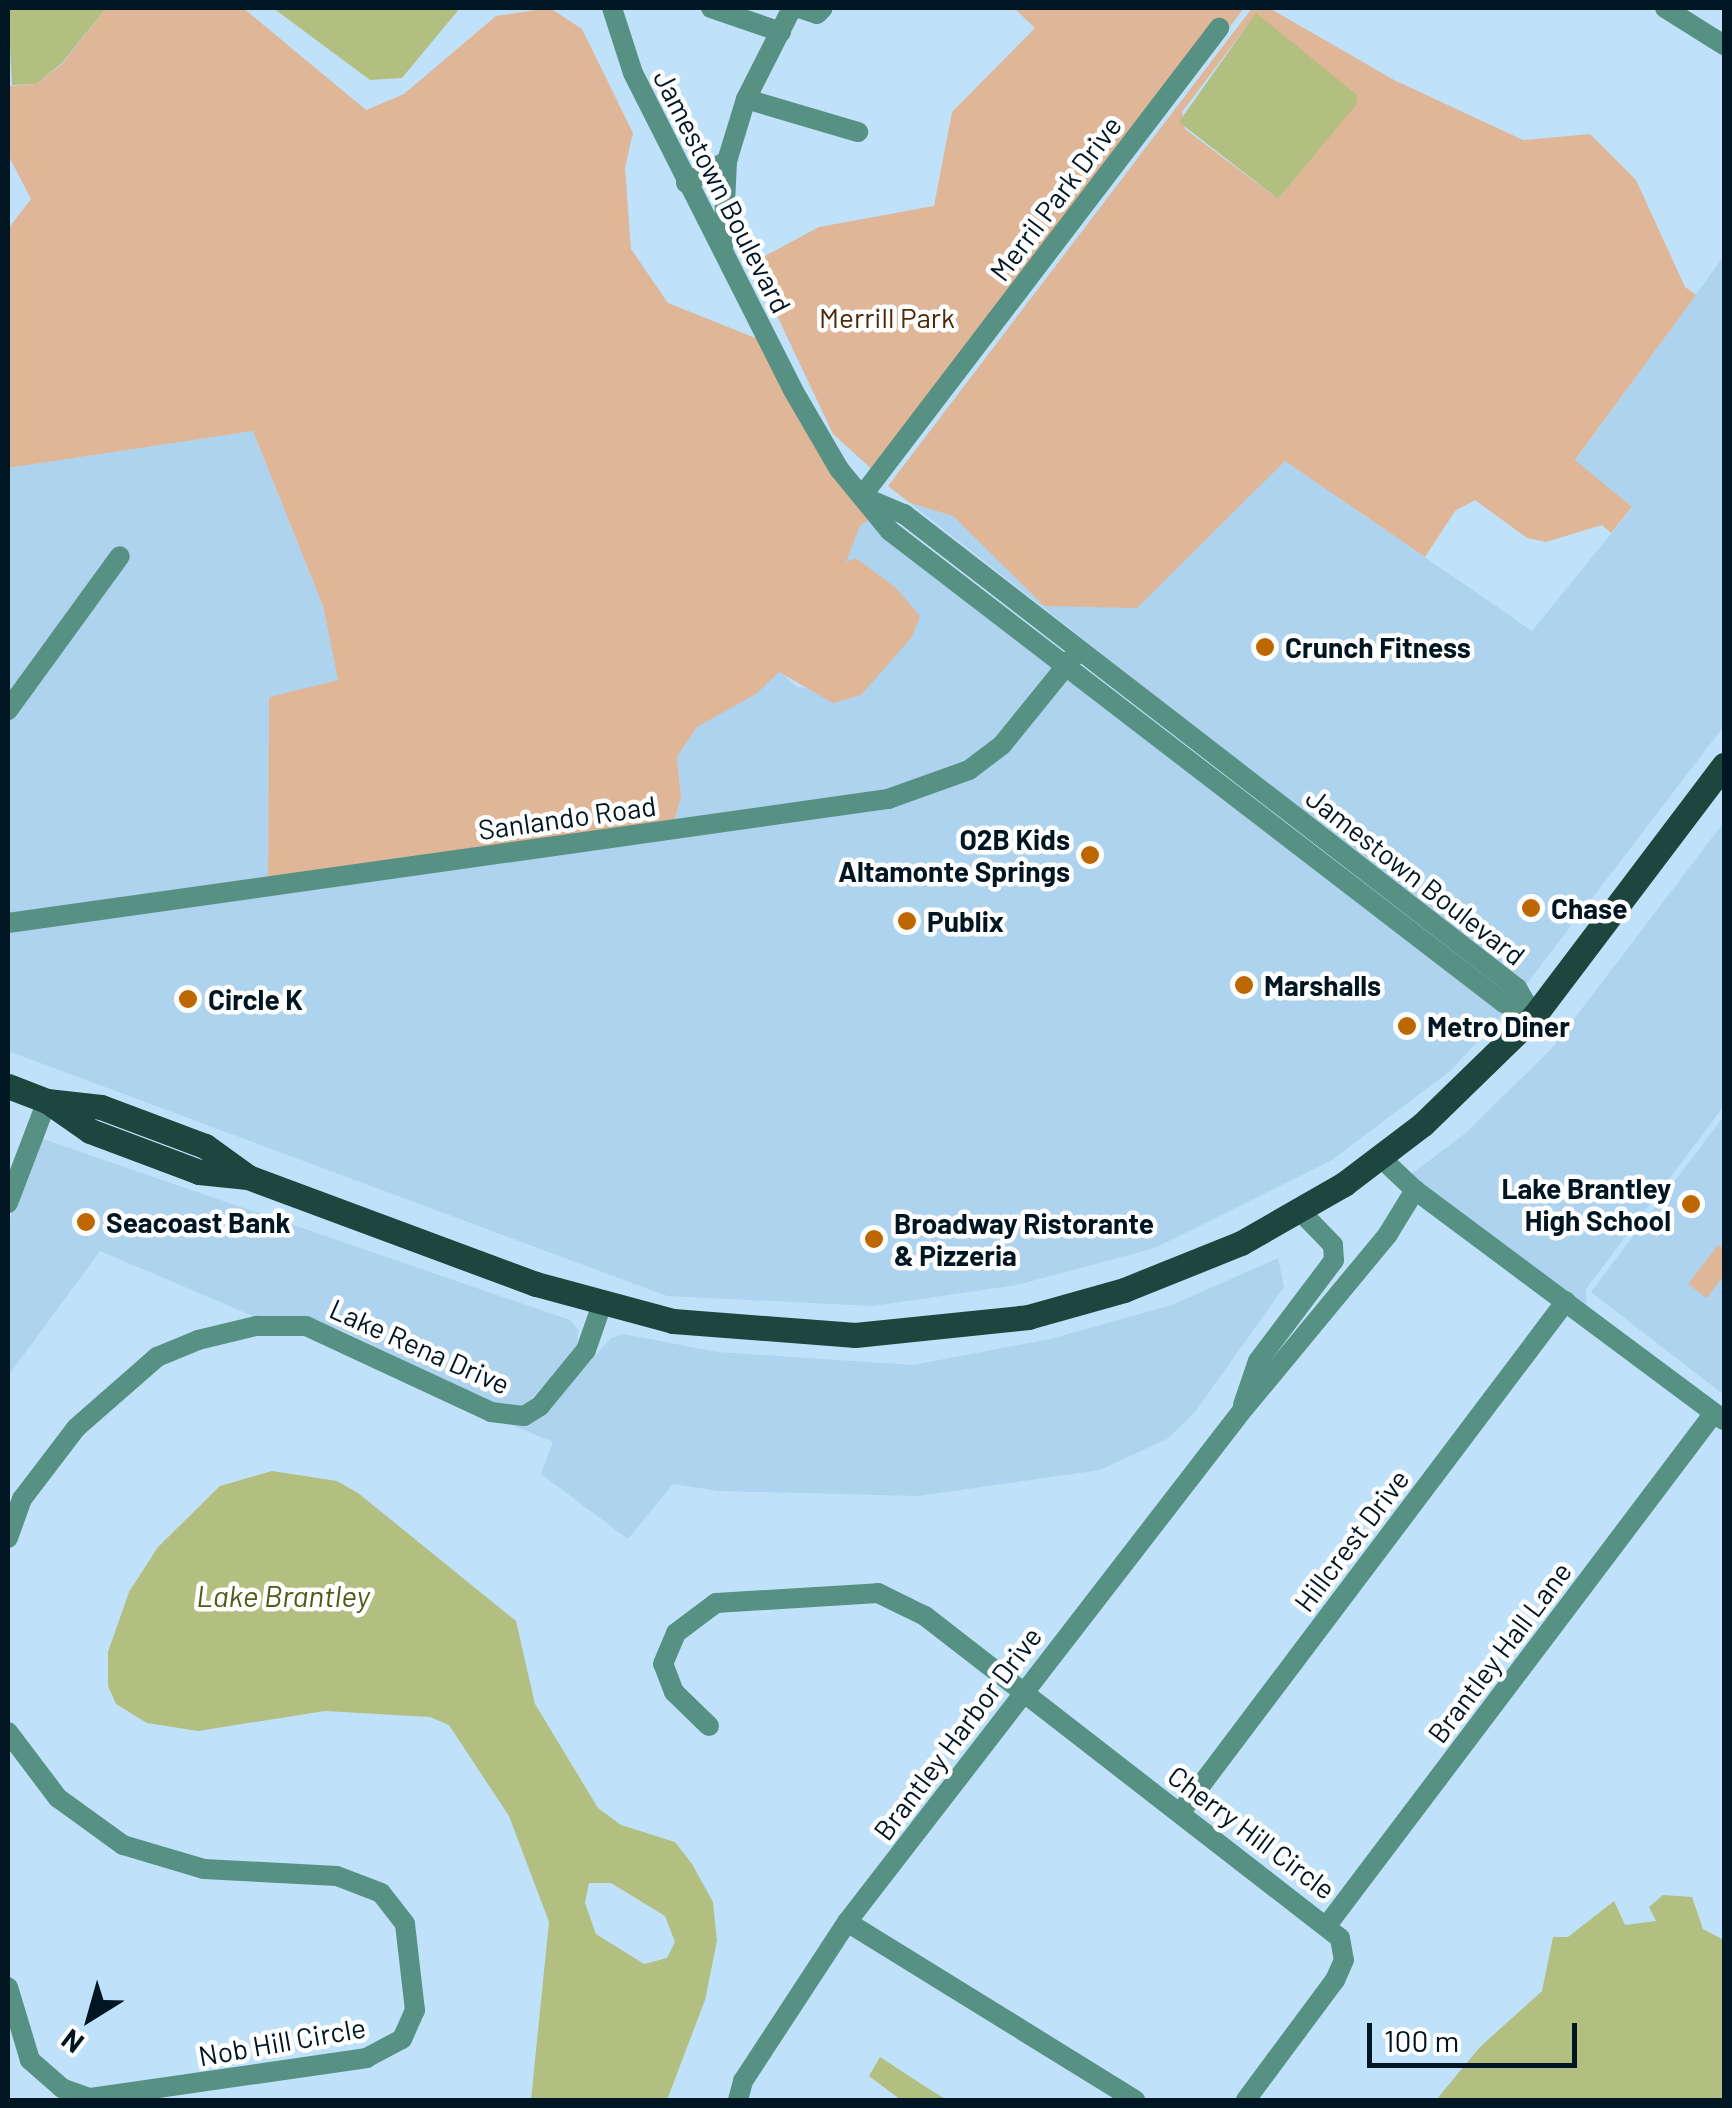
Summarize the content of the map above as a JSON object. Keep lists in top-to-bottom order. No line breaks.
{"streets":{"street":["Jamestown Boulevard","Merril Park Drive","Sanlando Road","Lake Rena Drive","Hillcrest Drive","Brantley Hall Lane","Brantley Harbor Drive","Cherry Hill Circle","Nob Hill Circle"]},"crossings":[["Jamestown Boulevard","Merril Park Drive"],["Jamestown Boulevard","Sanlando Road"],["Hillcrest Drive","Cherry Hill Circle"],["Brantley Hall Lane","Cherry Hill Circle"],["Brantley Harbor Drive","Cherry Hill Circle"]],"water":["Lake Brantley"],"parks":["Merrill Park"],"places":["Crunch Fitness","O2B Kids Altamonte Springs","Chase","Publix","Marshalls","Circle K","Metro Diner","Lake Brantley High School","Seacoast Bank","Broadway Ristorante & Pizzeria"],"scale_bar":"100 m","north":"bottom left"}
